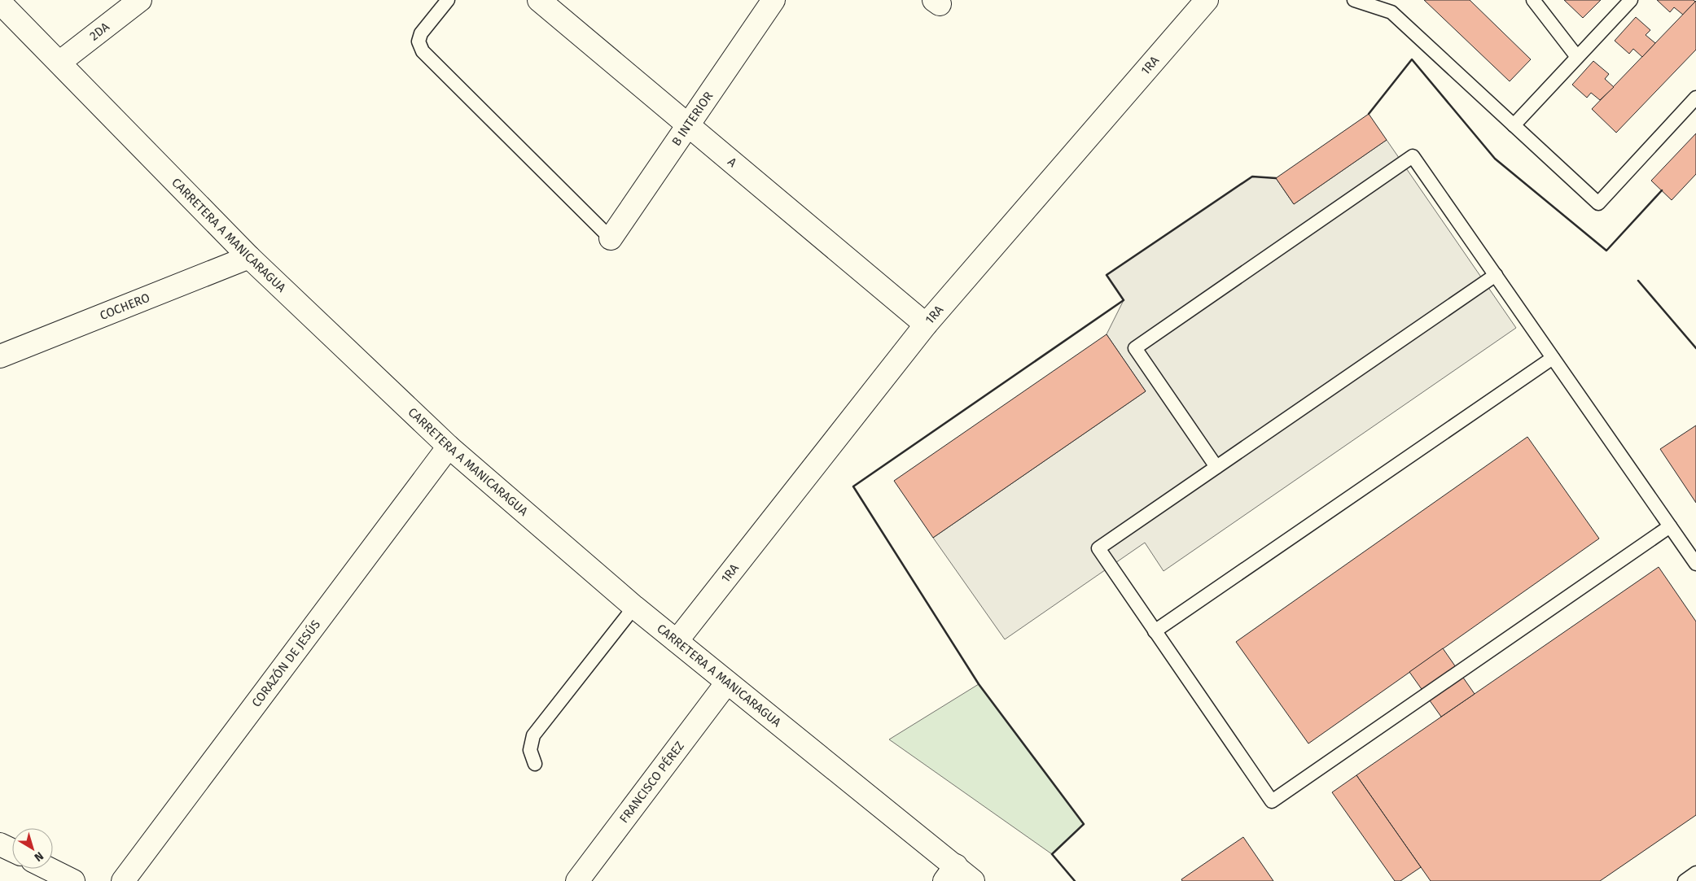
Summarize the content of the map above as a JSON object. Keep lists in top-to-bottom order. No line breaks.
{"streets":{"street":["2DA","1RA","B INTERIOR","A","CARRETERA A MANICARAGUA","COCHERO","CORAZÓN DE JESÚS","FRANCISCO PÉREZ"]},"crossings":[["2DA","CARRETERA A MANICARAGUA"],["1RA","A"],["1RA","CARRETERA A MANICARAGUA"],["B INTERIOR","A"],["CARRETERA A MANICARAGUA","COCHERO"],["CARRETERA A MANICARAGUA","CORAZÓN DE JESÚS"],["CARRETERA A MANICARAGUA","FRANCISCO PÉREZ"]],"north":"bottom right"}
